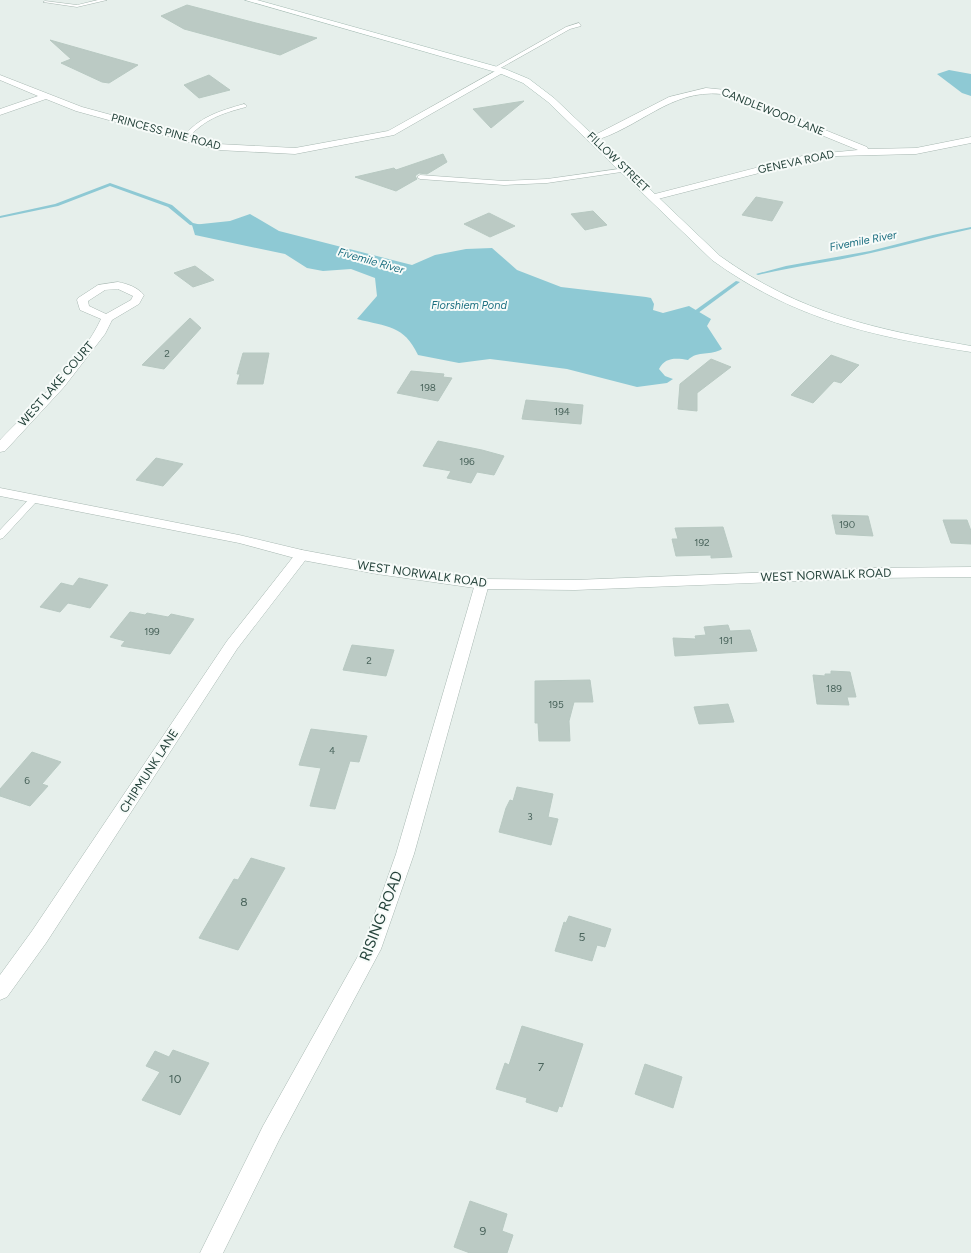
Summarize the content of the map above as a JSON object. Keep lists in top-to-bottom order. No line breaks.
{"streets":{"street":["CANDLEWOOD LANE","PRINCESS PINE ROAD","FILLOW STREET","GENEVA ROAD","WEST LAKE COURT","WEST NORWALK ROAD","CHIPMUNK LANE","RISING ROAD"]},"crossings":[["CANDLEWOOD LANE","FILLOW STREET"],["CANDLEWOOD LANE","GENEVA ROAD"],["PRINCESS PINE ROAD","FILLOW STREET"],["FILLOW STREET","GENEVA ROAD"],["WEST NORWALK ROAD","CHIPMUNK LANE"],["WEST NORWALK ROAD","RISING ROAD"]],"water":["Fivemile River","Florshiem Pond"],"house_numbers":["2","198","194","196","190","192","199","191","2","189","195","4","6","3","8","5","7","10","9"]}
